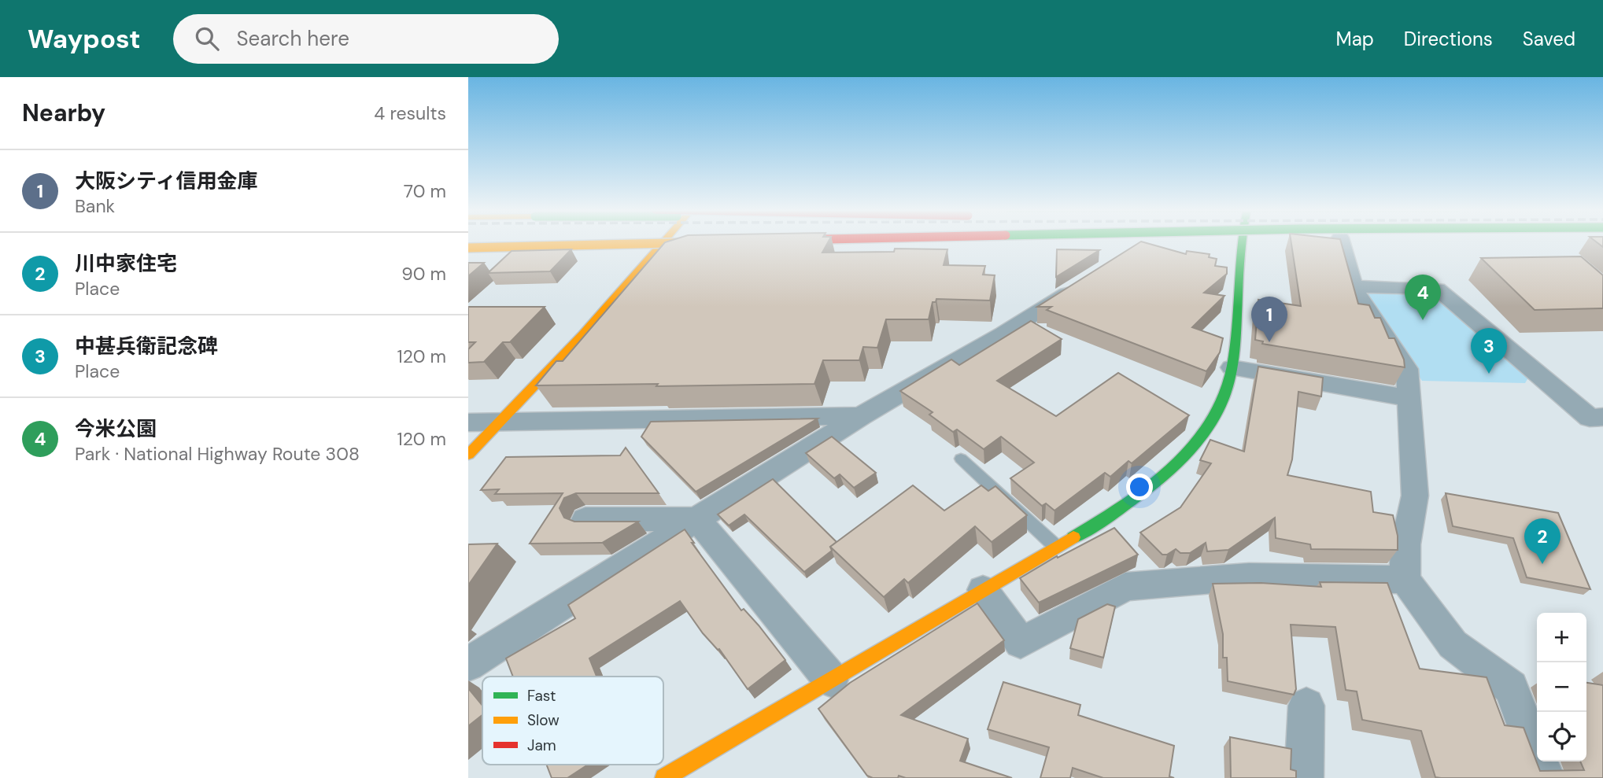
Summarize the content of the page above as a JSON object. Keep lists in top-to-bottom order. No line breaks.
{"legend":["Fast","Slow","Jam"],"page":{"header":"Waypost","search":"Search here","nav":["Map","Directions","Saved"],"heading":["Nearby","4 results"],"list":[{"mark":"1","name":"大阪シティ信用金庫","note":"Bank","value":"70 m"},{"mark":"2","name":"川中家住宅","note":"Place","value":"90 m"},{"mark":"3","name":"中甚兵衛記念碑","note":"Place","value":"120 m"},{"mark":"4","name":"今米公園","note":"Park · National Highway Route 308","value":"120 m"}],"pins":["4","1","3","2"],"map_buttons":["+","−"]}}
